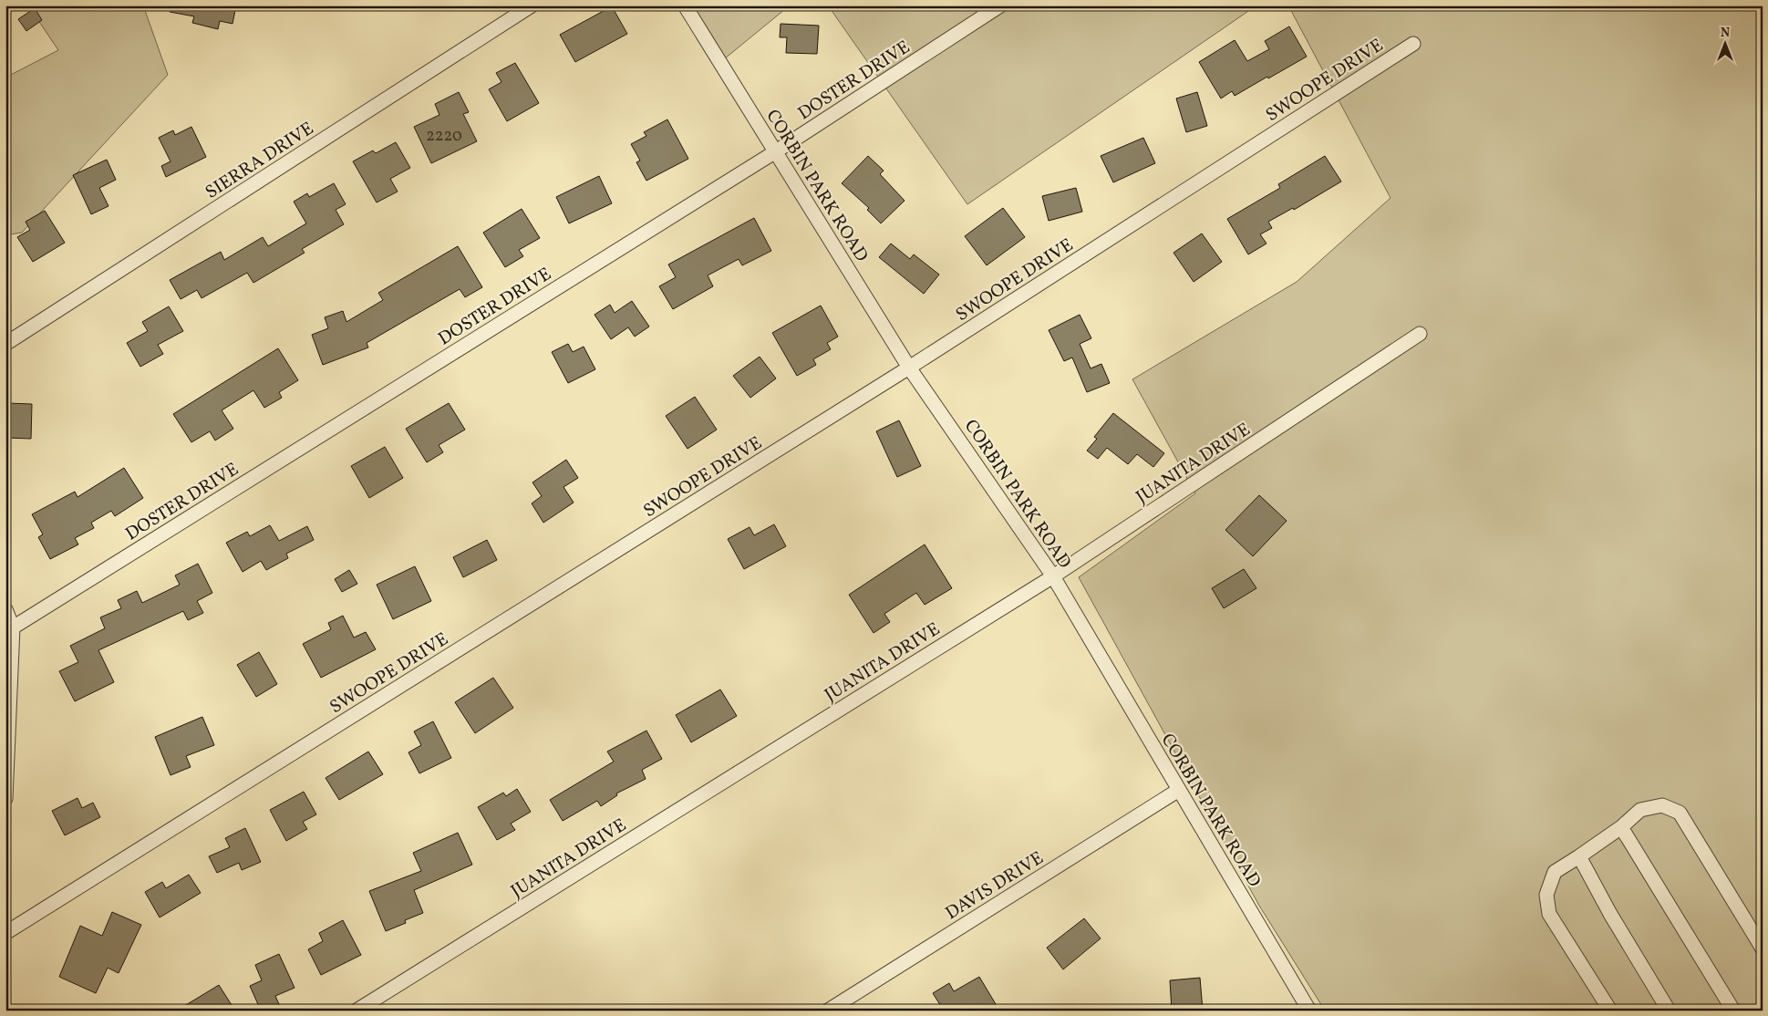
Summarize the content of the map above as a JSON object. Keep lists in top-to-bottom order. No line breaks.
{"streets":{"street":["DOSTER DRIVE","SWOOPE DRIVE","SIERRA DRIVE","CORBIN PARK ROAD","JUANITA DRIVE","DAVIS DRIVE"]},"crossings":[["DOSTER DRIVE","CORBIN PARK ROAD"],["SWOOPE DRIVE","CORBIN PARK ROAD"],["CORBIN PARK ROAD","JUANITA DRIVE"],["CORBIN PARK ROAD","DAVIS DRIVE"]],"house_numbers":["2220"],"north":"top"}
